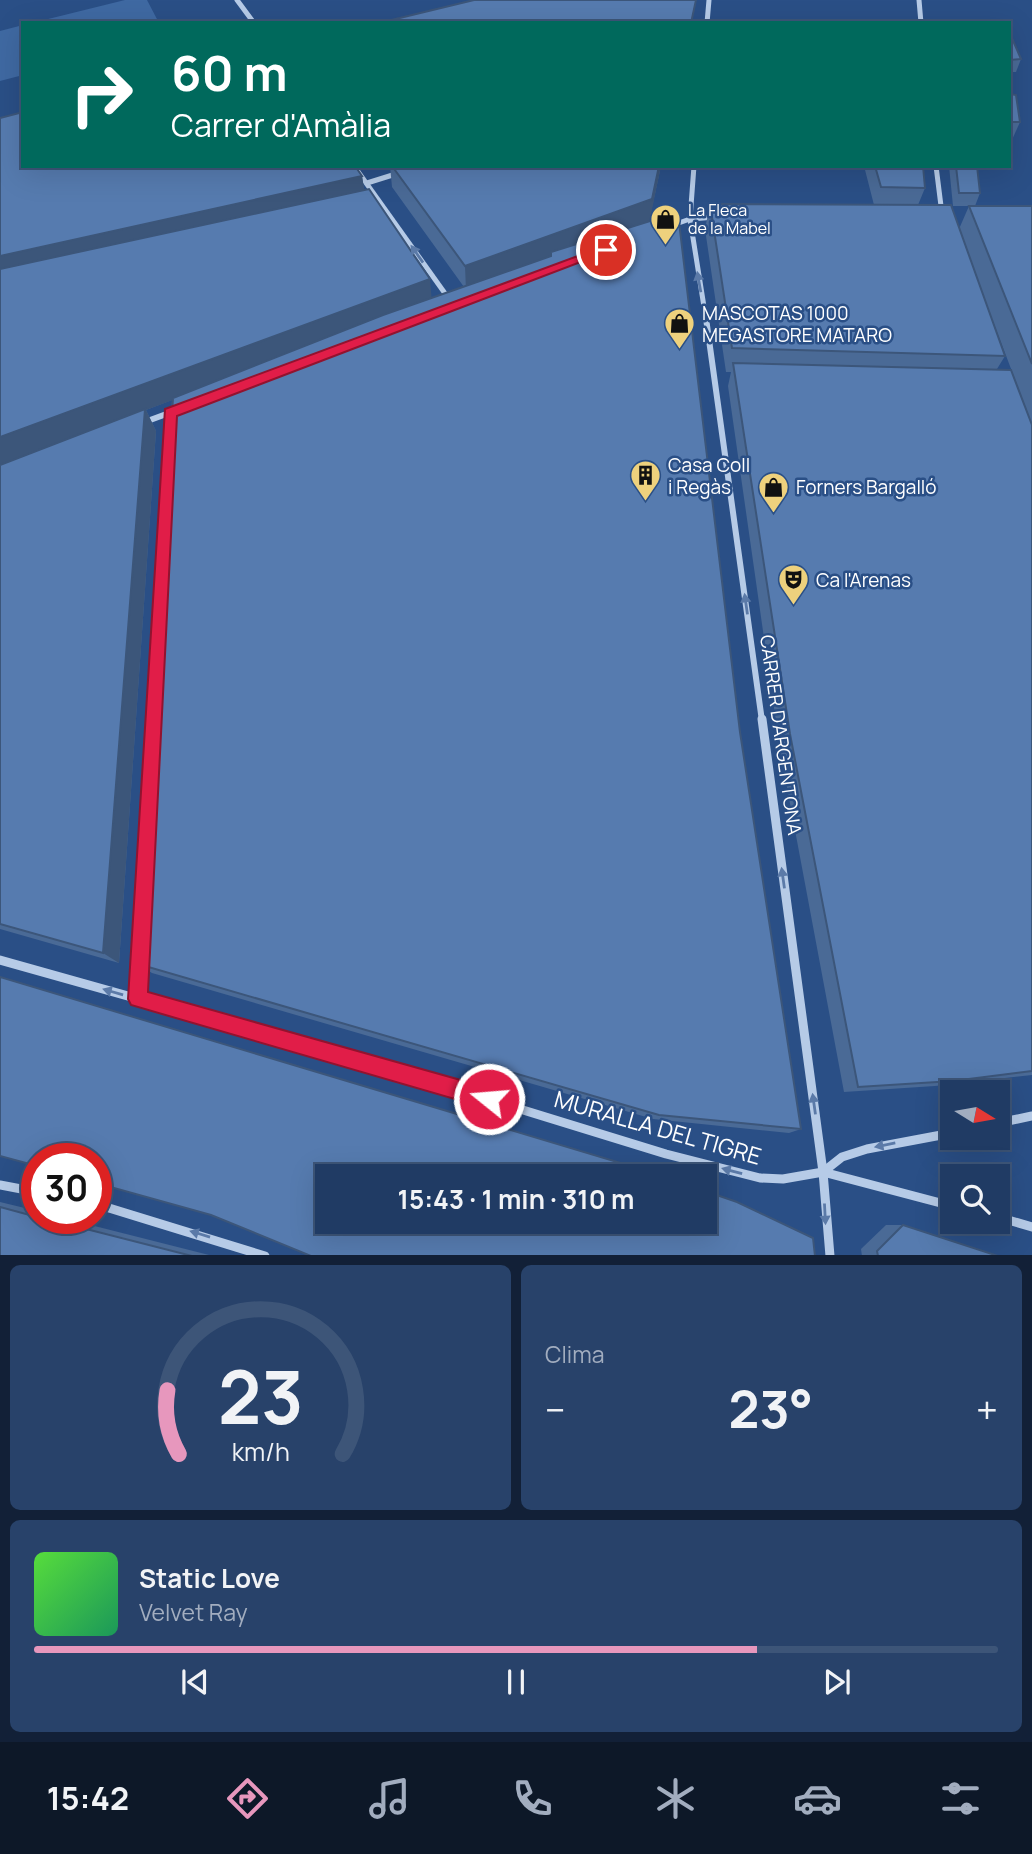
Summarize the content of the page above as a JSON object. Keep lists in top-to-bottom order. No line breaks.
{"streets":{"street":["CARRER D'ARGENTONA","MURALLA DEL TIGRE"]},"crossings":[["CARRER D'ARGENTONA","MURALLA DEL TIGRE"]],"one_way":["CARRER D'ARGENTONA","MURALLA DEL TIGRE"],"places":{"shop":["La Fleca de la Mabel","MASCOTAS 1000 MEGASTORE MATARO","Forners Bargalló"],"building":["Casa Coll i Regàs"],"theatre":["Ca l'Arenas"]},"north":"right","page":{"turn":["60 m","Carrer d'Amàlia"],"limit":"30","trip":"15:43 · 1 min · 310 m","tile":"Clima","heat":["−","23°","+"],"song":["Static Love","Velvet Ray"],"tabs":"15:42","gauge":["23","km/h"]}}
